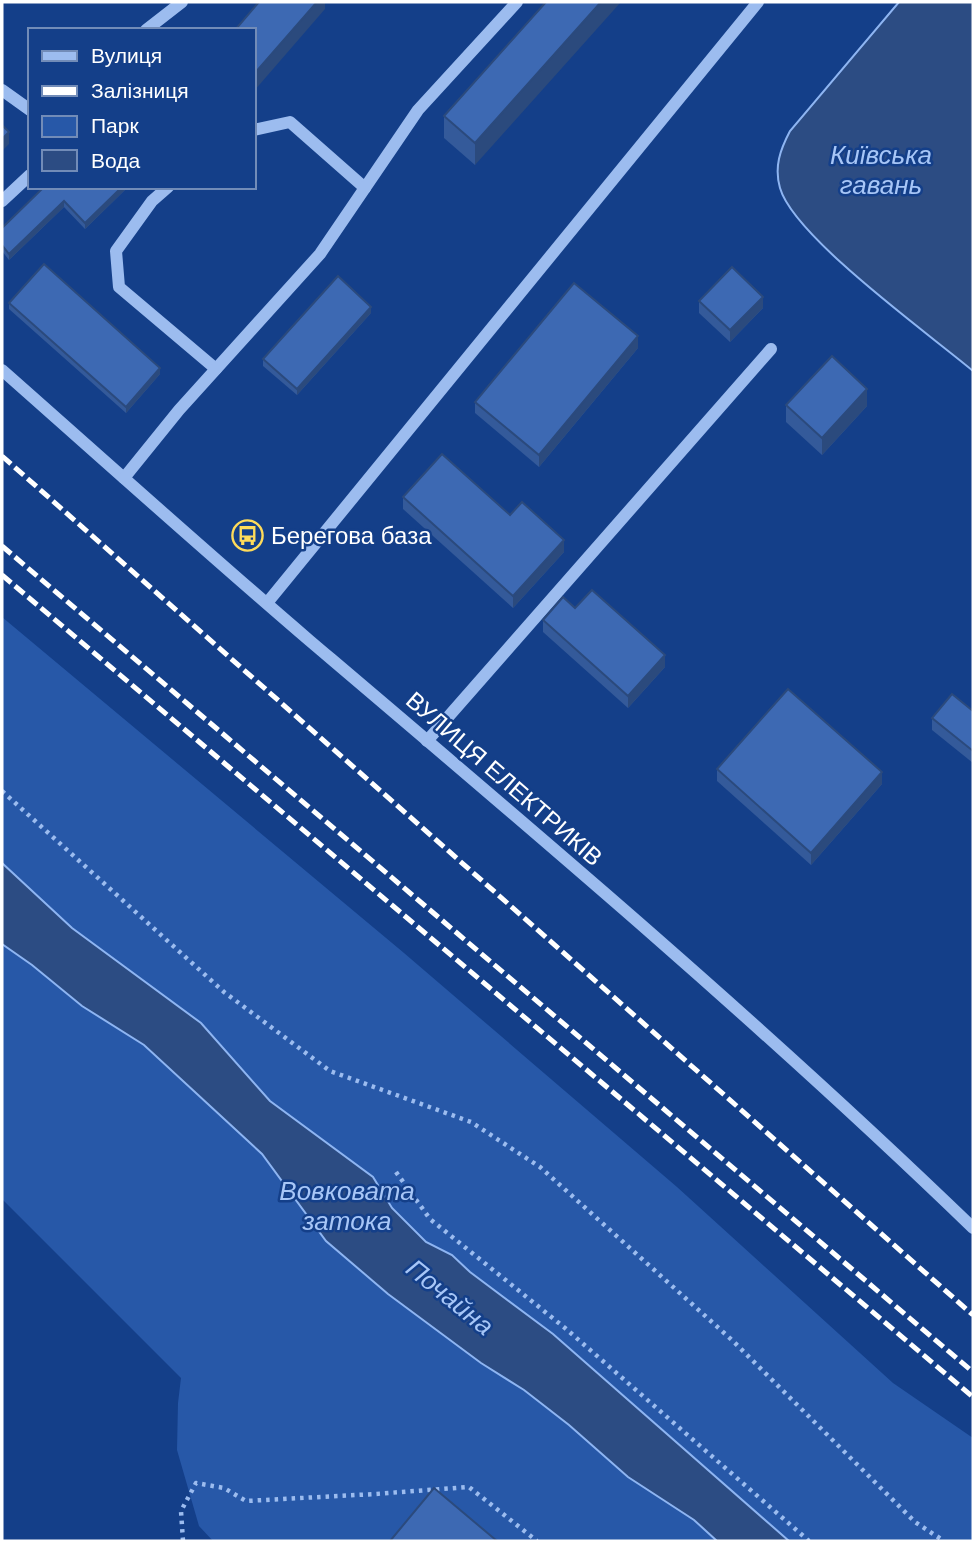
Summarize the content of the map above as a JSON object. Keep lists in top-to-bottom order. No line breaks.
{"streets":{"street":["ВУЛИЦЯ ЕЛЕКТРИКІВ"]},"water":["Київська гавань","Вовковата затока","Почайна"],"places":{"bus stop":["Берегова база"]},"legend":["Вулиця","Залізниця","Парк","Вода"]}
